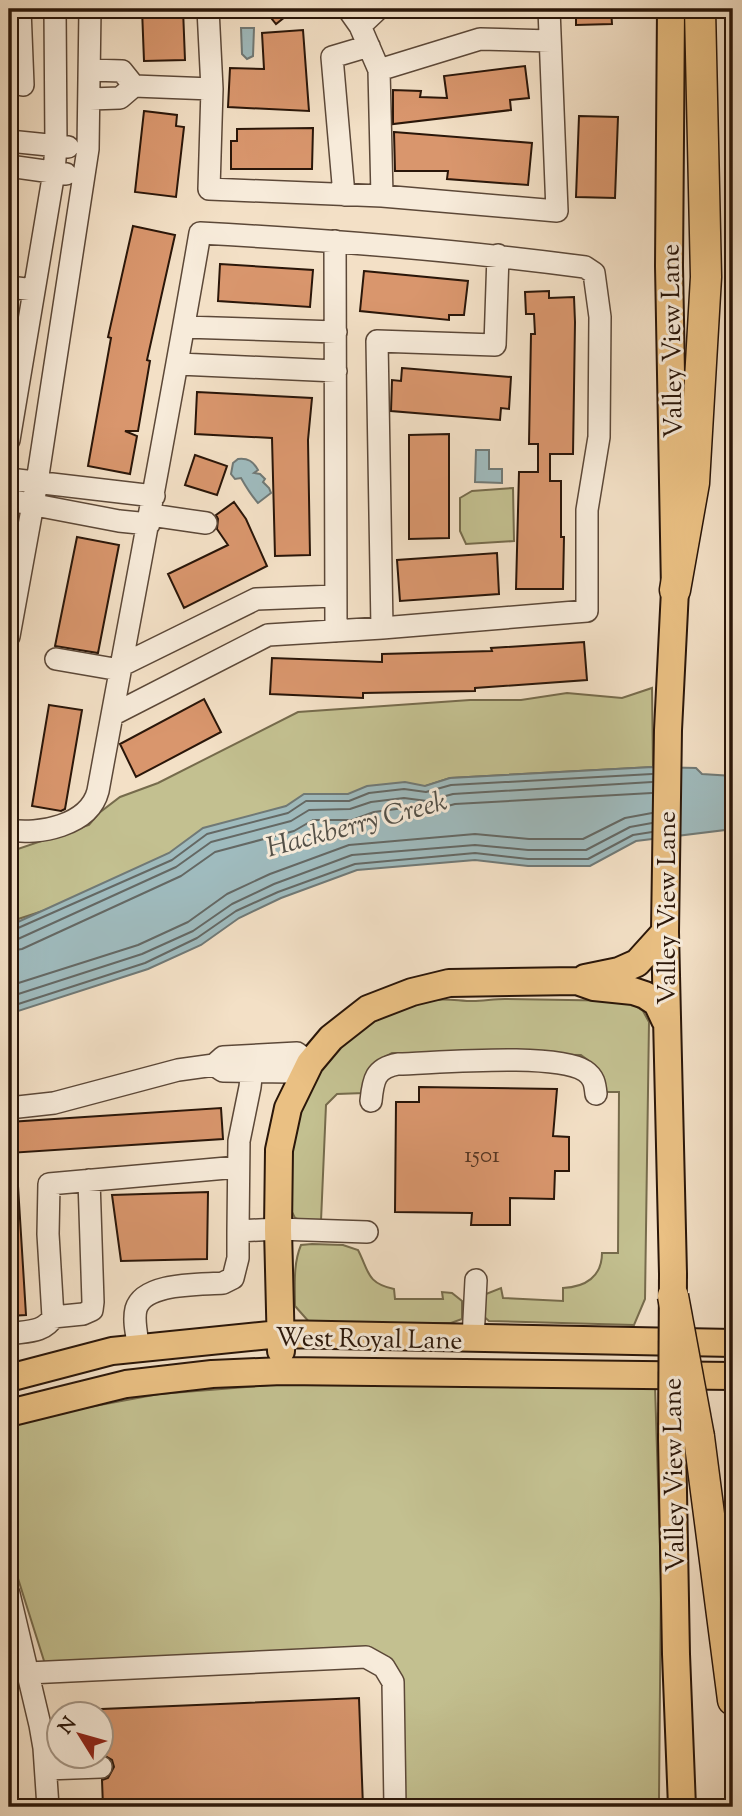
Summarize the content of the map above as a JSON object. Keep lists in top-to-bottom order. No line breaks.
{"streets":{"main road":["Valley View Lane","West Royal Lane"]},"water":["Hackberry Creek"],"house_numbers":["1501"],"north":"top left"}
